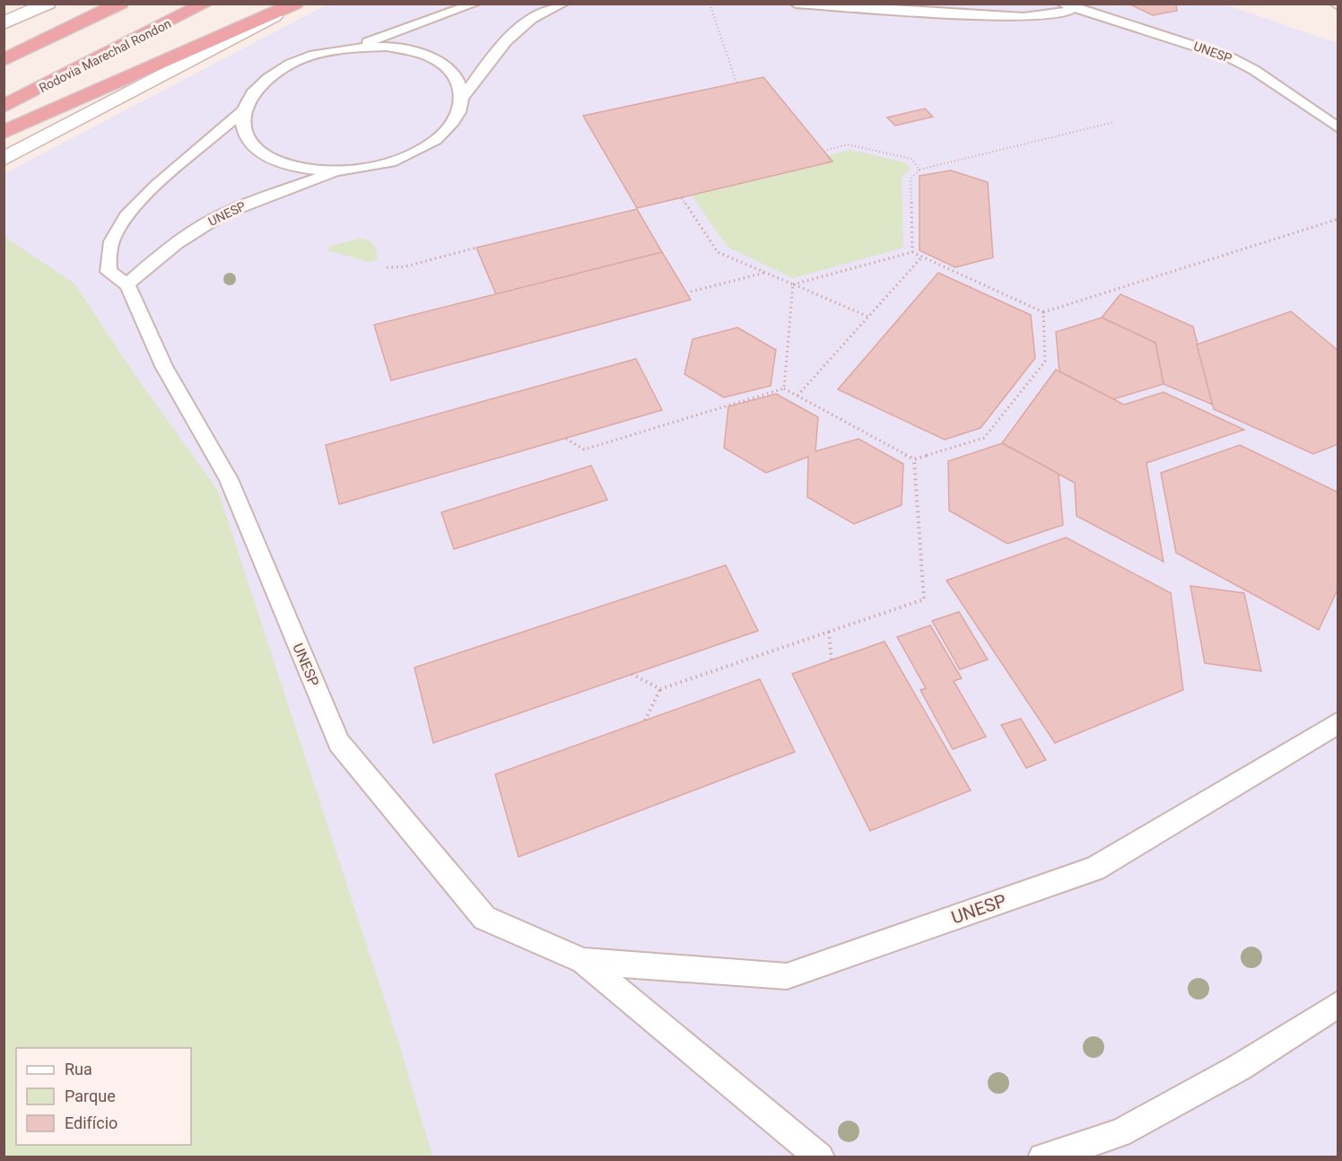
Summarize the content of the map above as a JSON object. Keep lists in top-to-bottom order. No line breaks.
{"streets":{"highway":["Rodovia Marechal Rondon"],"lane":["UNESP"]},"legend":["Rua","Parque","Edifício"]}
